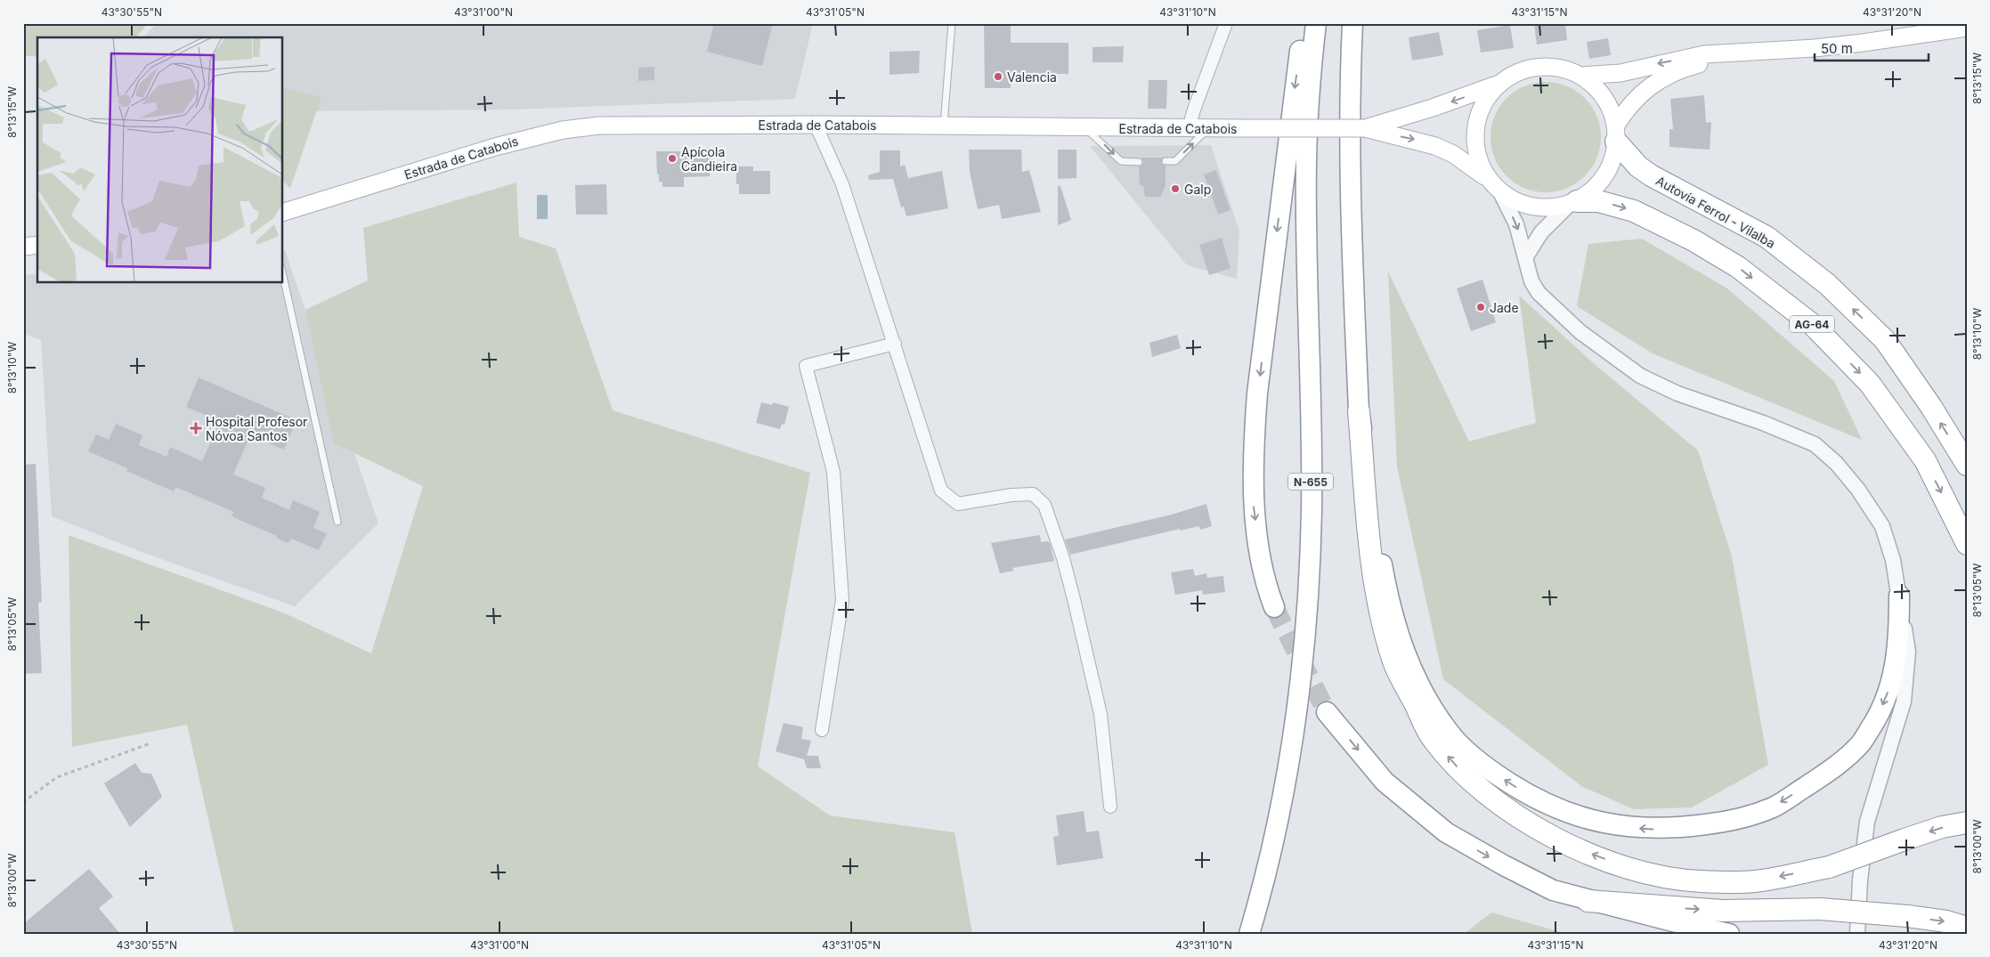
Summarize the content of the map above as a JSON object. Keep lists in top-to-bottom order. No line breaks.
{"streets":{"highway":["Autovía Ferrol - Vilalba","AG-64","N-655"],"main road":["Estrada de Catabois"]},"crossings":[["Autovía Ferrol - Vilalba","AG-64"]],"places":{"other":["Valencia","Apícola Candieira","Galp","Jade"],"health":["Hospital Profesor Nóvoa Santos"]},"scale_bar":"50 m","coordinates":["43°30'55\"N","43°31'00\"N","43°31'05\"N","43°31'10\"N","43°31'15\"N","43°31'20\"N","8°13'15\"W","8°13'10\"W","8°13'05\"W","8°13'00\"W"]}
